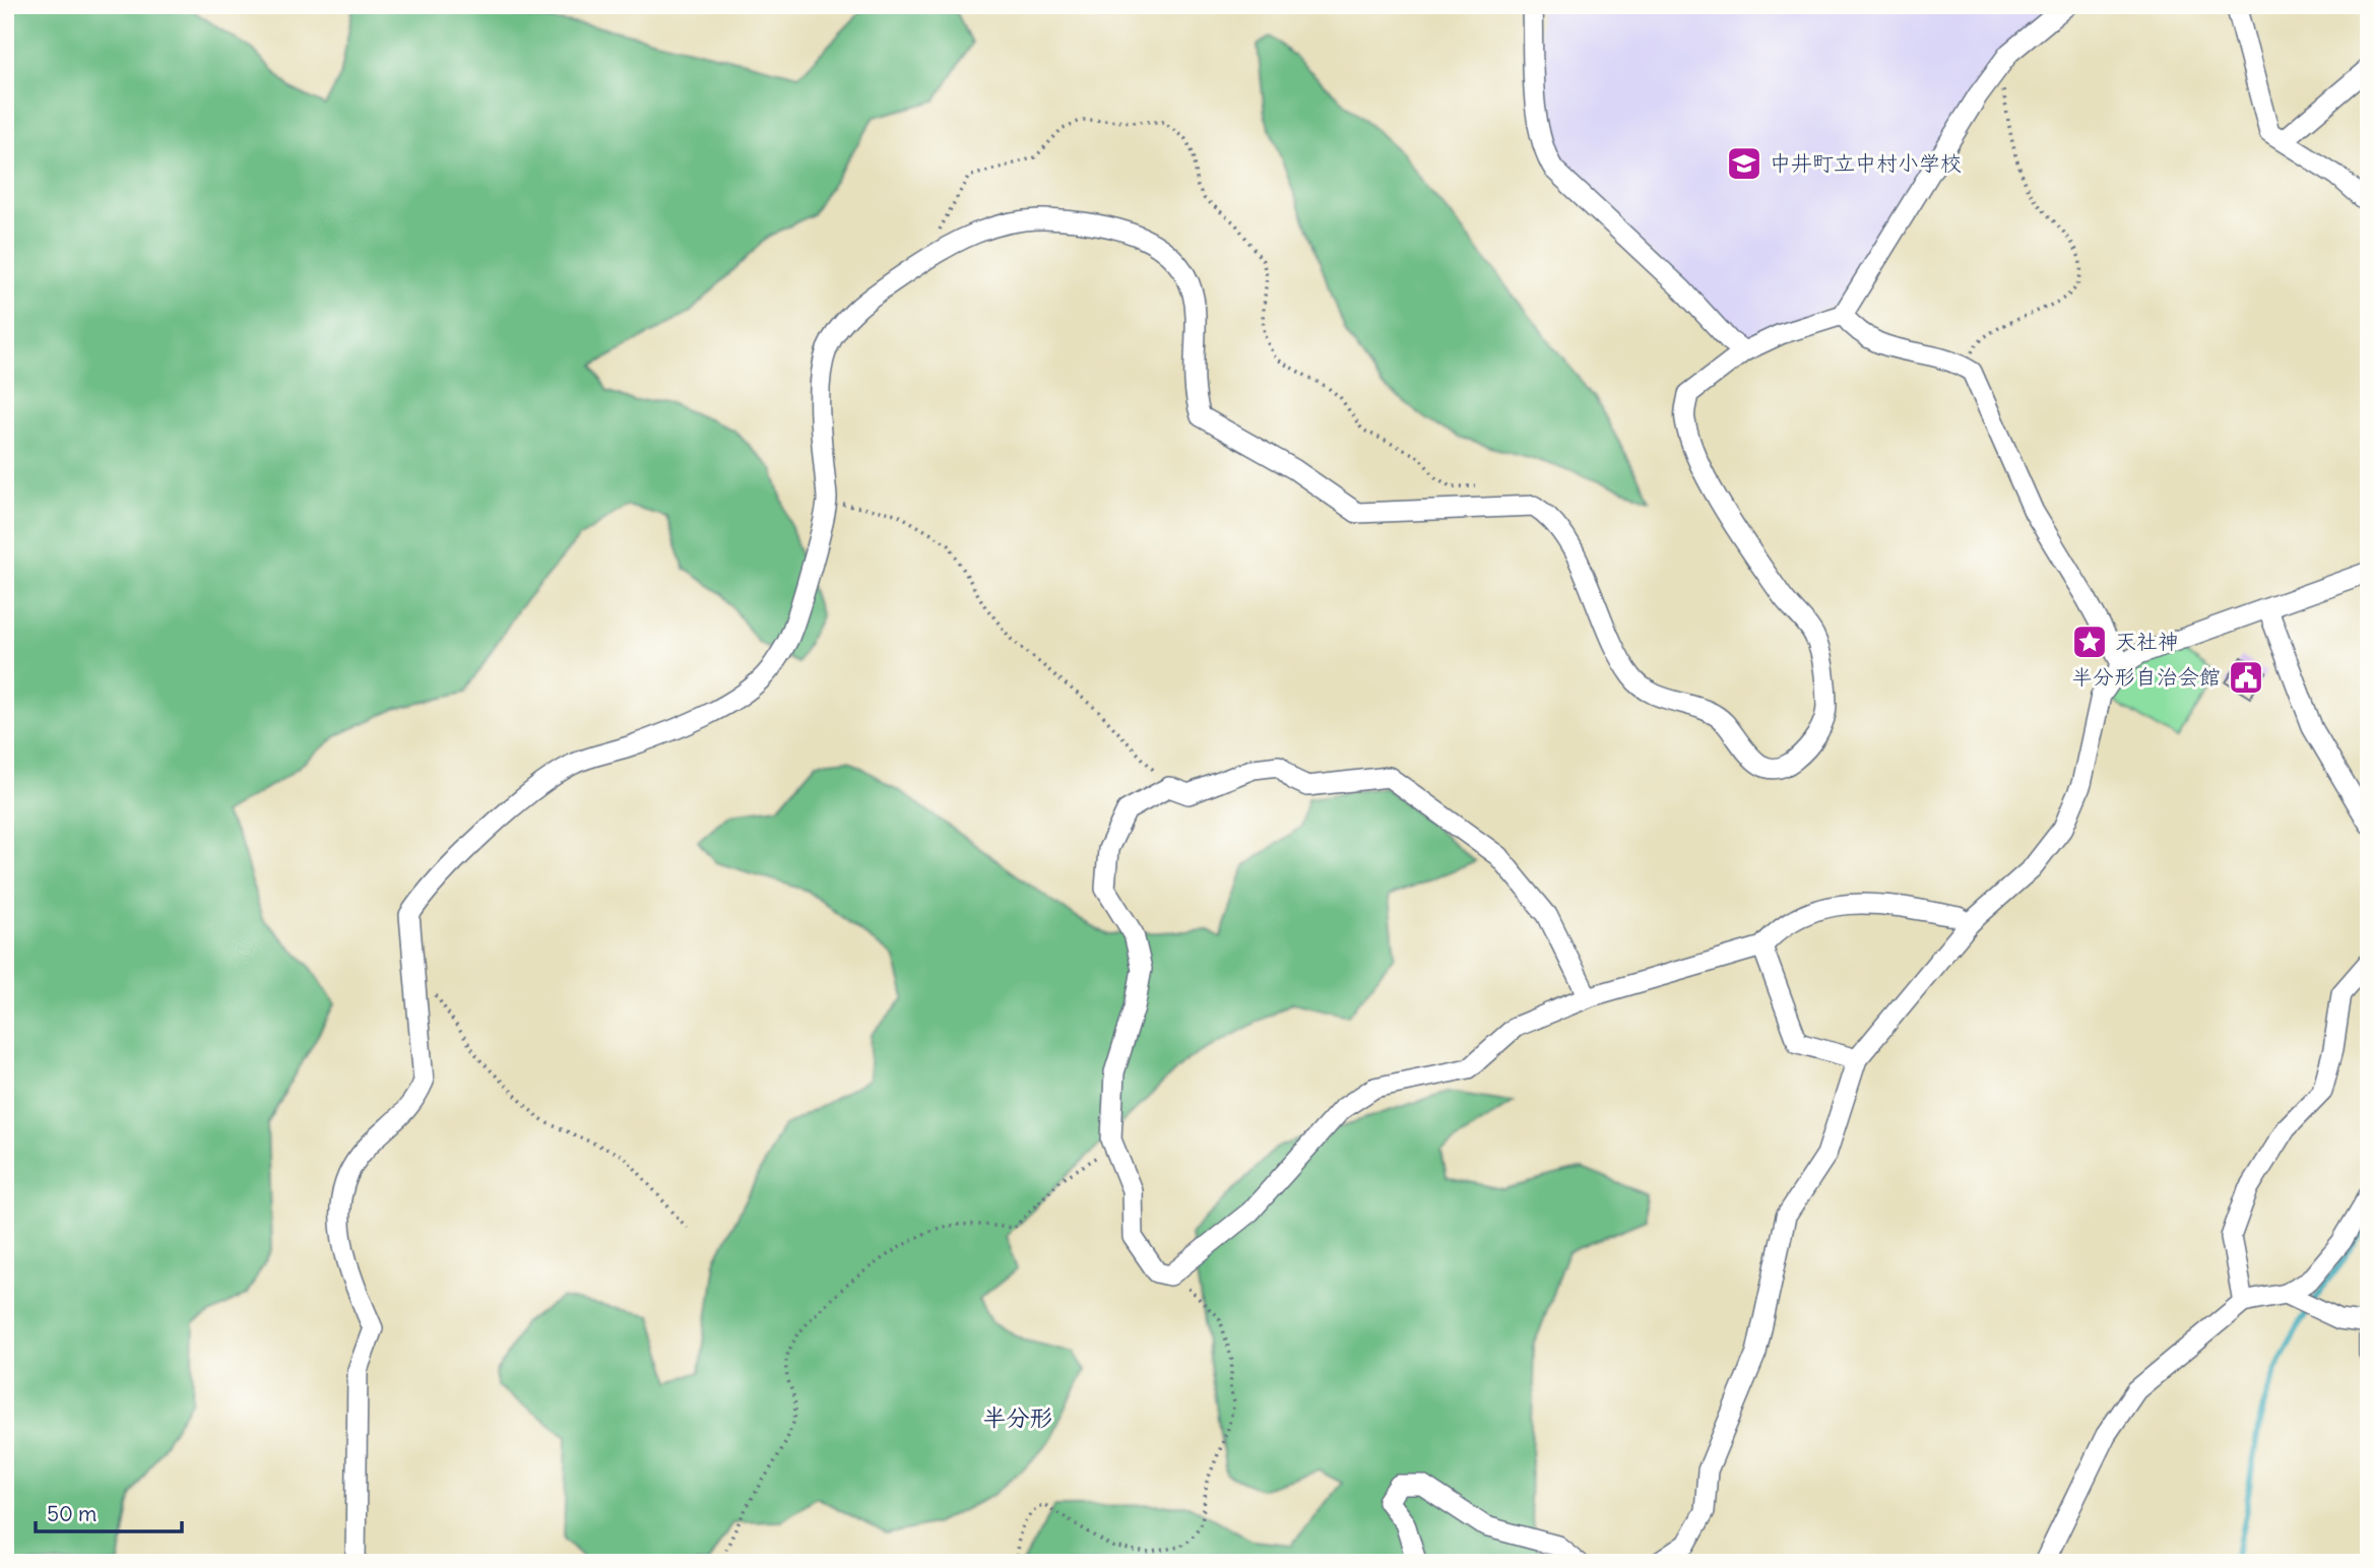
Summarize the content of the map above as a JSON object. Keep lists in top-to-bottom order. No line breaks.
{"districts":["半分形"],"places":{"school or university":["中井町立中村小学校"],"place":["天社神"],"public building":["半分形自治会館"]},"scale_bar":"50 m"}
